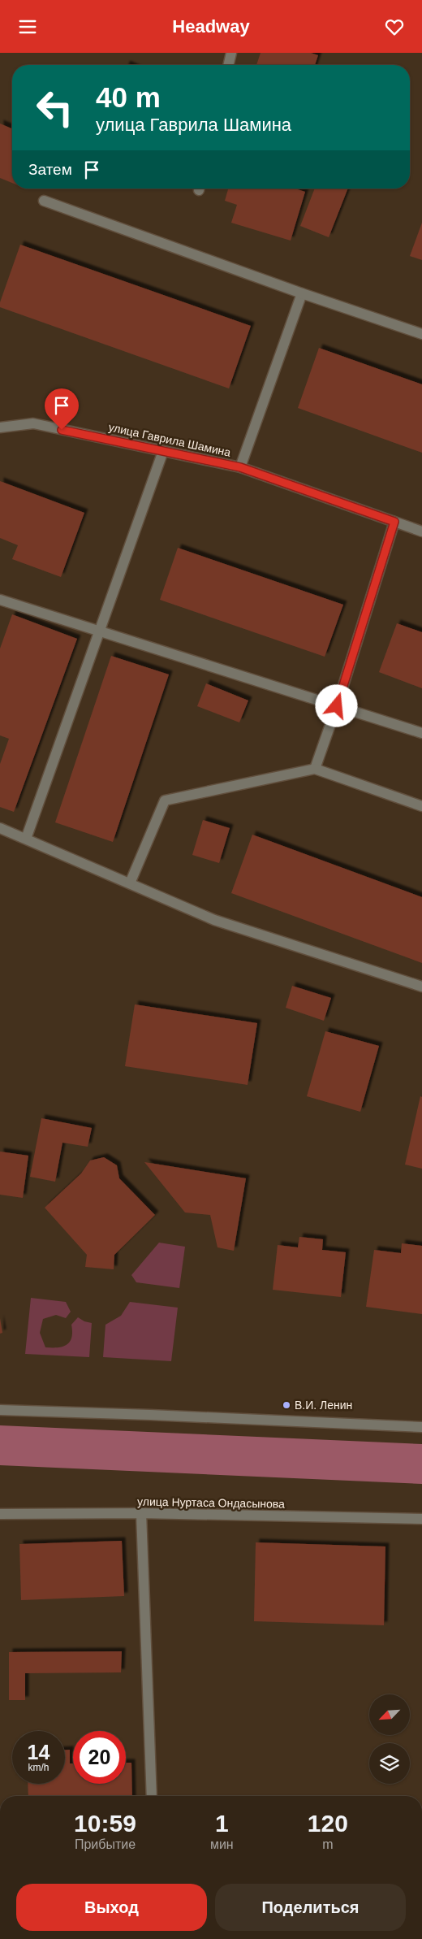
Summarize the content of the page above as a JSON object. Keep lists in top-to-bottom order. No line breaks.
{"streets":{"street":["улица Гаврила Шамина","улица Нуртаса Ондасынова"]},"places":["В.И. Ленин"],"north":"bottom left","page":{"header":"Headway","turn":["40 m","улица Гаврила Шамина"],"then":"Затем","speed":"14 km/h","limit":"20","eta":["10:59","Прибытие","1","мин","120","m"],"buttons":["Выход","Поделиться"]}}
